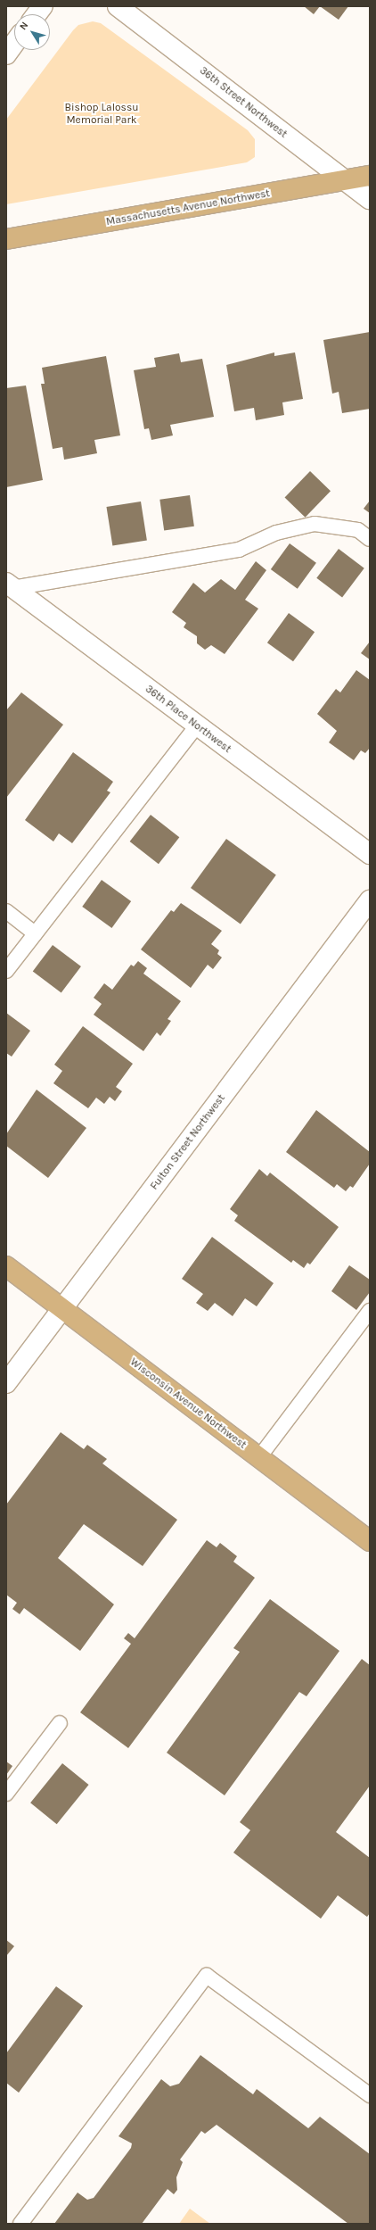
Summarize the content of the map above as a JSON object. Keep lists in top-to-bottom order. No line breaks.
{"streets":{"main road":["Massachusetts Avenue Northwest","Wisconsin Avenue Northwest"],"street":["36th Street Northwest","36th Place Northwest","Fulton Street Northwest"]},"crossings":[["36th Street Northwest","Massachusetts Avenue Northwest"],["Fulton Street Northwest","Wisconsin Avenue Northwest"]],"parks":["Bishop Lalossu Memorial Park"],"north":"top left"}
